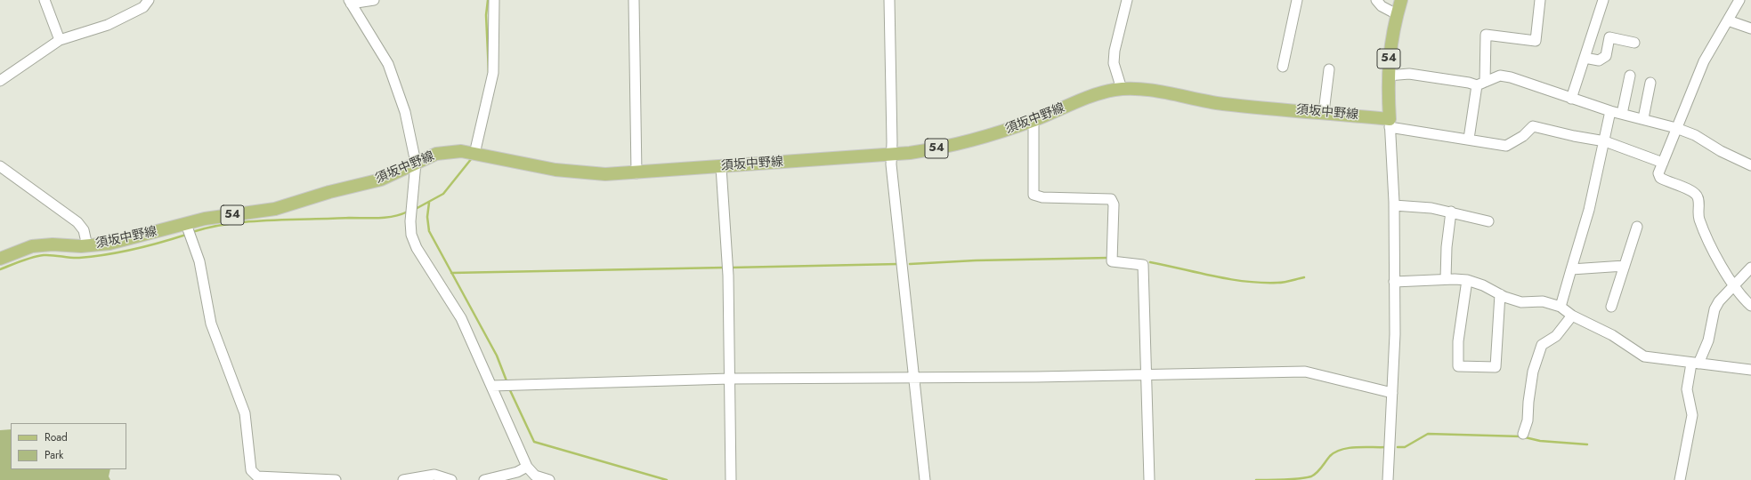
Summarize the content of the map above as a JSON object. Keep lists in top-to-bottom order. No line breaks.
{"streets":{"main road":["54","須坂中野線"]},"crossings":[["54","須坂中野線"]],"legend":["Road","Park"]}
